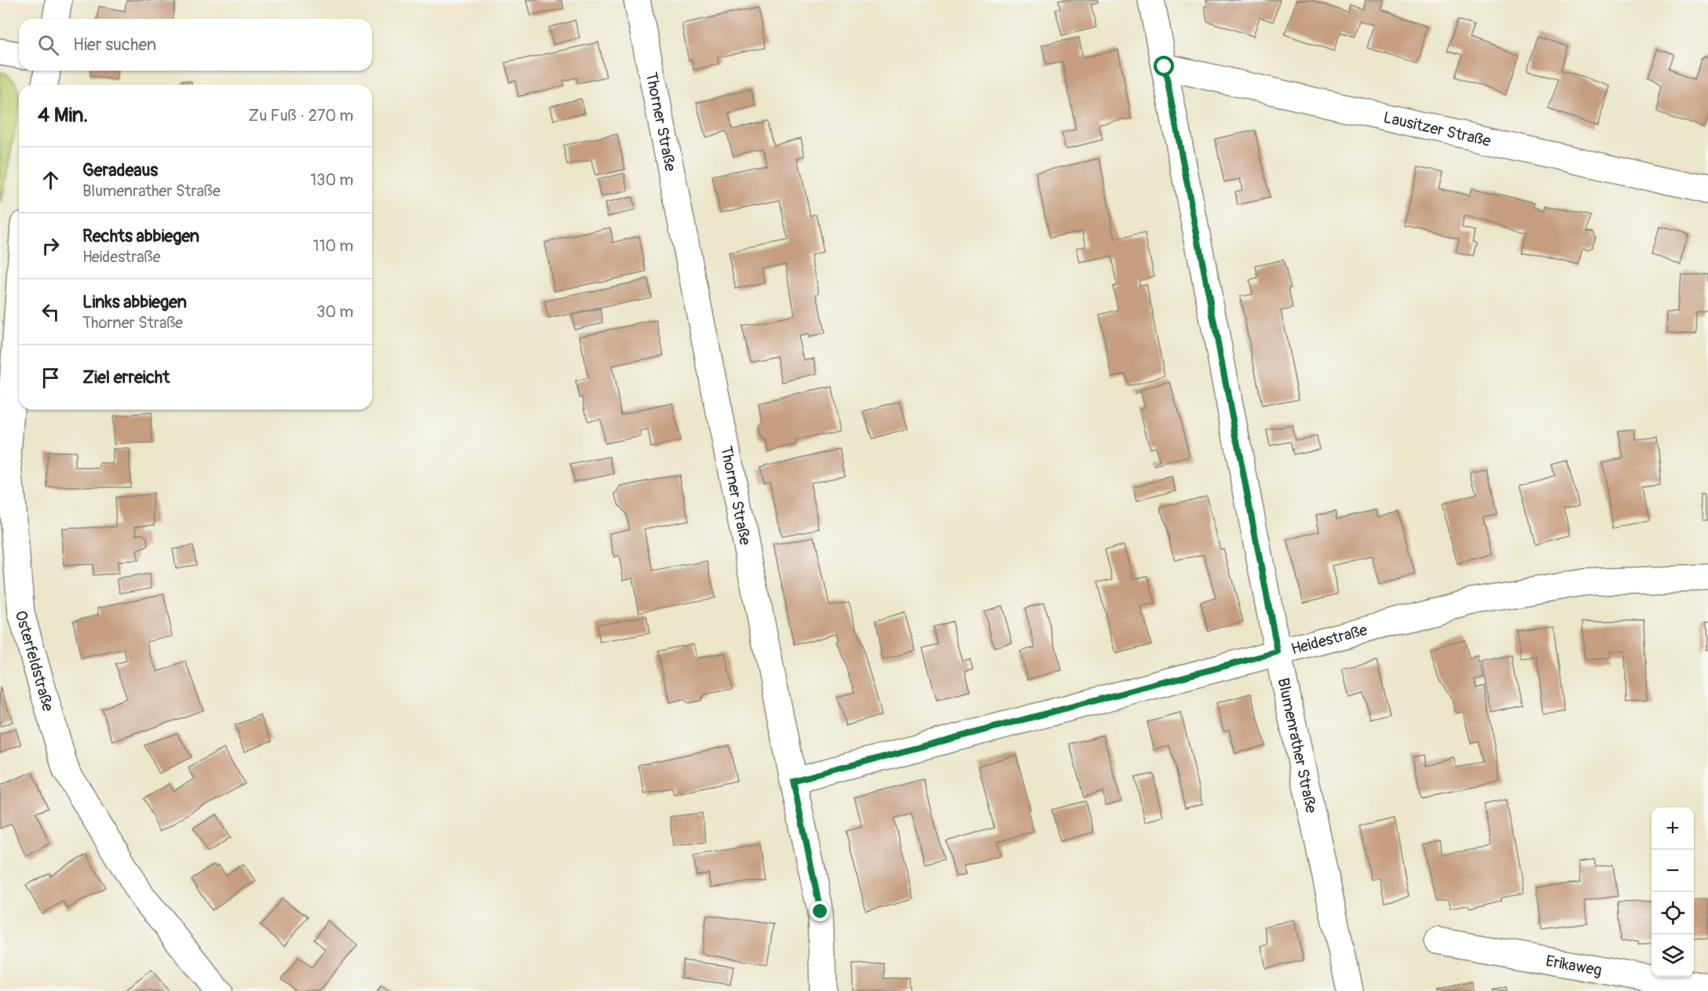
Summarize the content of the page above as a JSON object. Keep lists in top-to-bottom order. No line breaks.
{"streets":{"street":["Thorner Straße","Lausitzer Straße","Heidestraße","Osterfeldstraße","Blumenrather Straße","Erikaweg"]},"crossings":[["Thorner Straße","Heidestraße"],["Lausitzer Straße","Blumenrather Straße"],["Heidestraße","Blumenrather Straße"]],"page":{"search":"Hier suchen","heading":["4 Min.","Zu Fuß · 270 m"],"list":[["Geradeaus","Blumenrather Straße","130 m"],["Rechts abbiegen","Heidestraße","110 m"],["Links abbiegen","Thorner Straße","30 m"],"Ziel erreicht"],"map_buttons":["+","−"]}}
